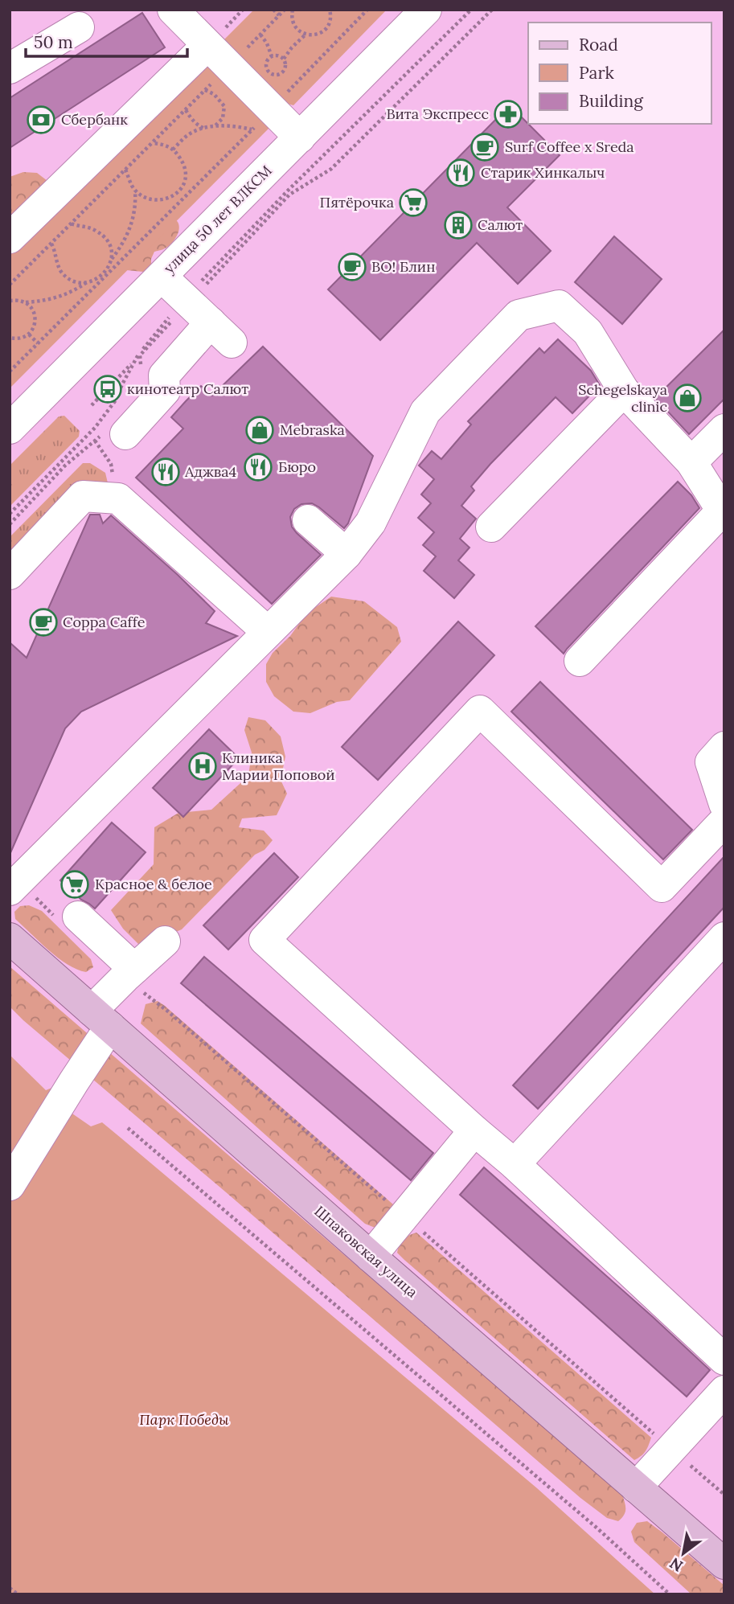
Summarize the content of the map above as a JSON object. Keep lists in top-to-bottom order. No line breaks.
{"streets":{"main road":["Шпаковская улица"],"street":["улица 50 лет ВЛКСМ"]},"parks":["Парк Победы"],"places":{"pharmacy":["Вита Экспресс"],"bank":["Сбербанк"],"cafe":["Surf Coffee x Sreda","ВО! Блин","Coppa Caffe"],"restaurant":["Старик Хинкалыч","Бюро","Аджва4"],"supermarket":["Пятёрочка","Красное & белое"],"building":["Салют"],"bus stop":["кинотеатр Салют"],"shop":["Schegelskaya clinic","Mebraska"],"hospital":["Клиника Марии Поповой"]},"legend":["Road","Park","Building"],"scale_bar":"50 m","north":"bottom left"}
